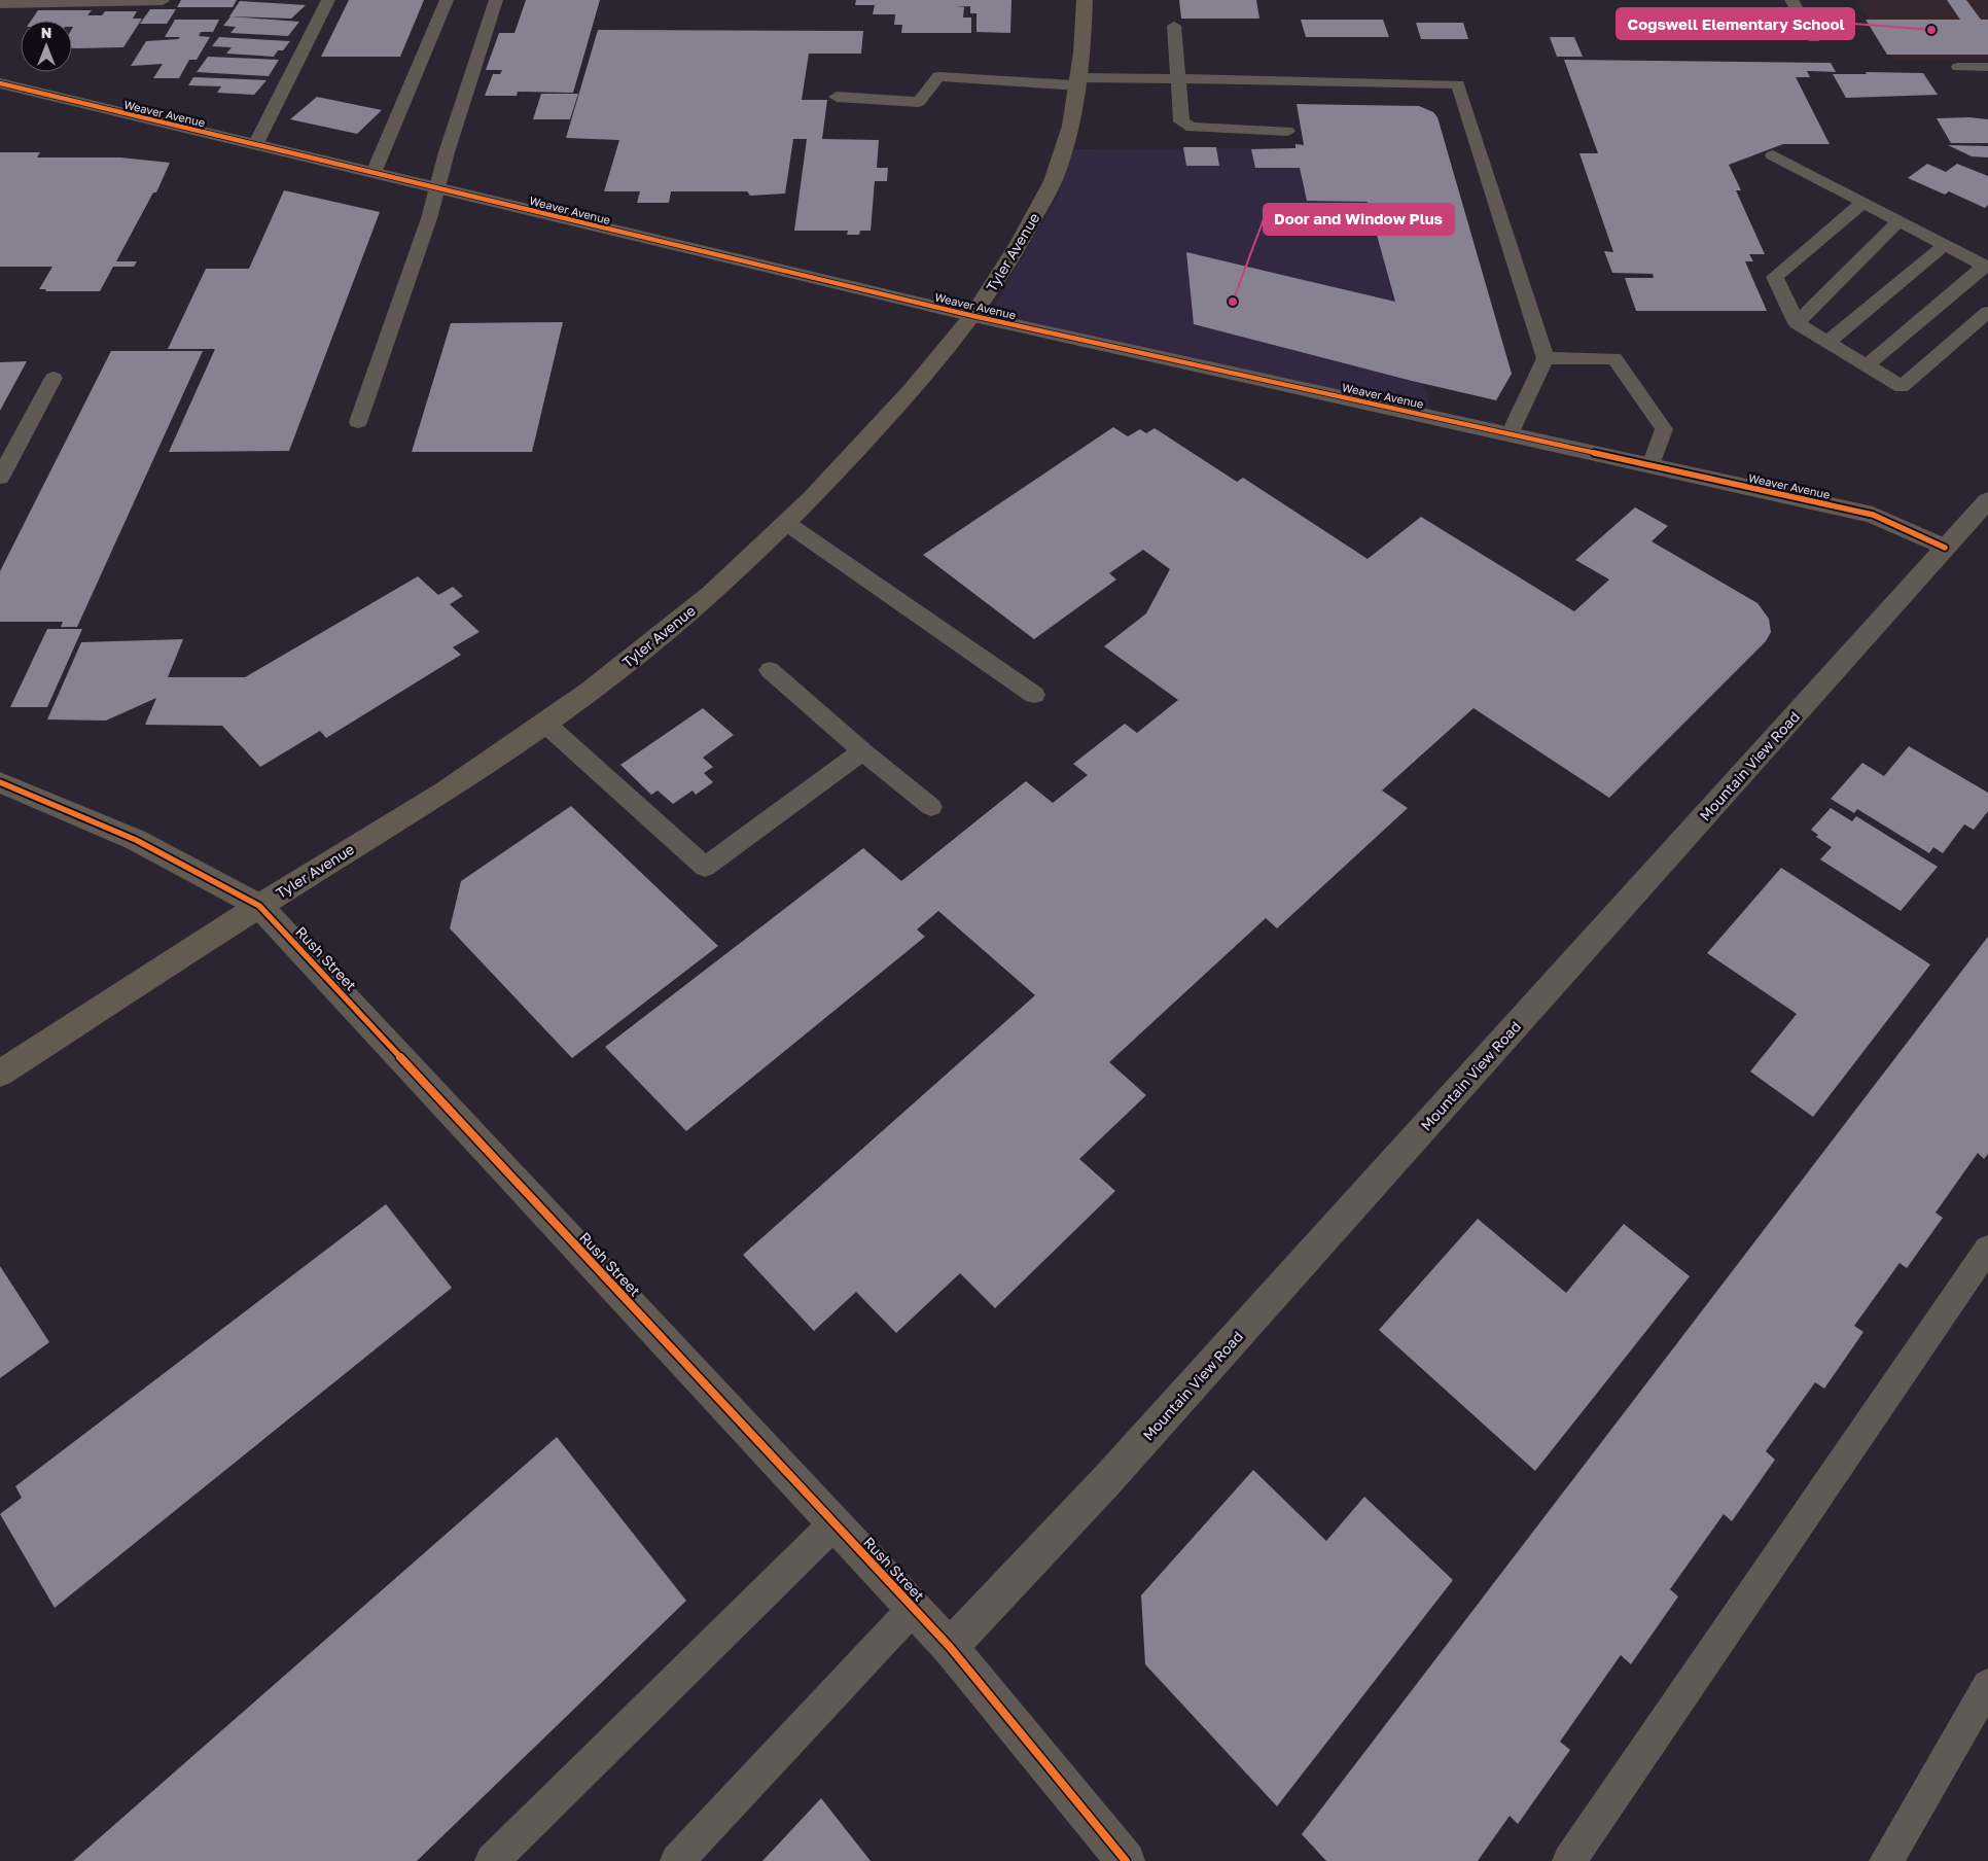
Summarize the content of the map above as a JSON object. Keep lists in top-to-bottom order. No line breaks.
{"streets":{"main road":["Tyler Avenue"],"street":["Weaver Avenue","Mountain View Road","Rush Street"]},"crossings":[["Weaver Avenue","Tyler Avenue"],["Weaver Avenue","Mountain View Road"],["Tyler Avenue","Rush Street"],["Mountain View Road","Rush Street"]],"places":["Cogswell Elementary School","Door and Window Plus"],"north":"top"}
